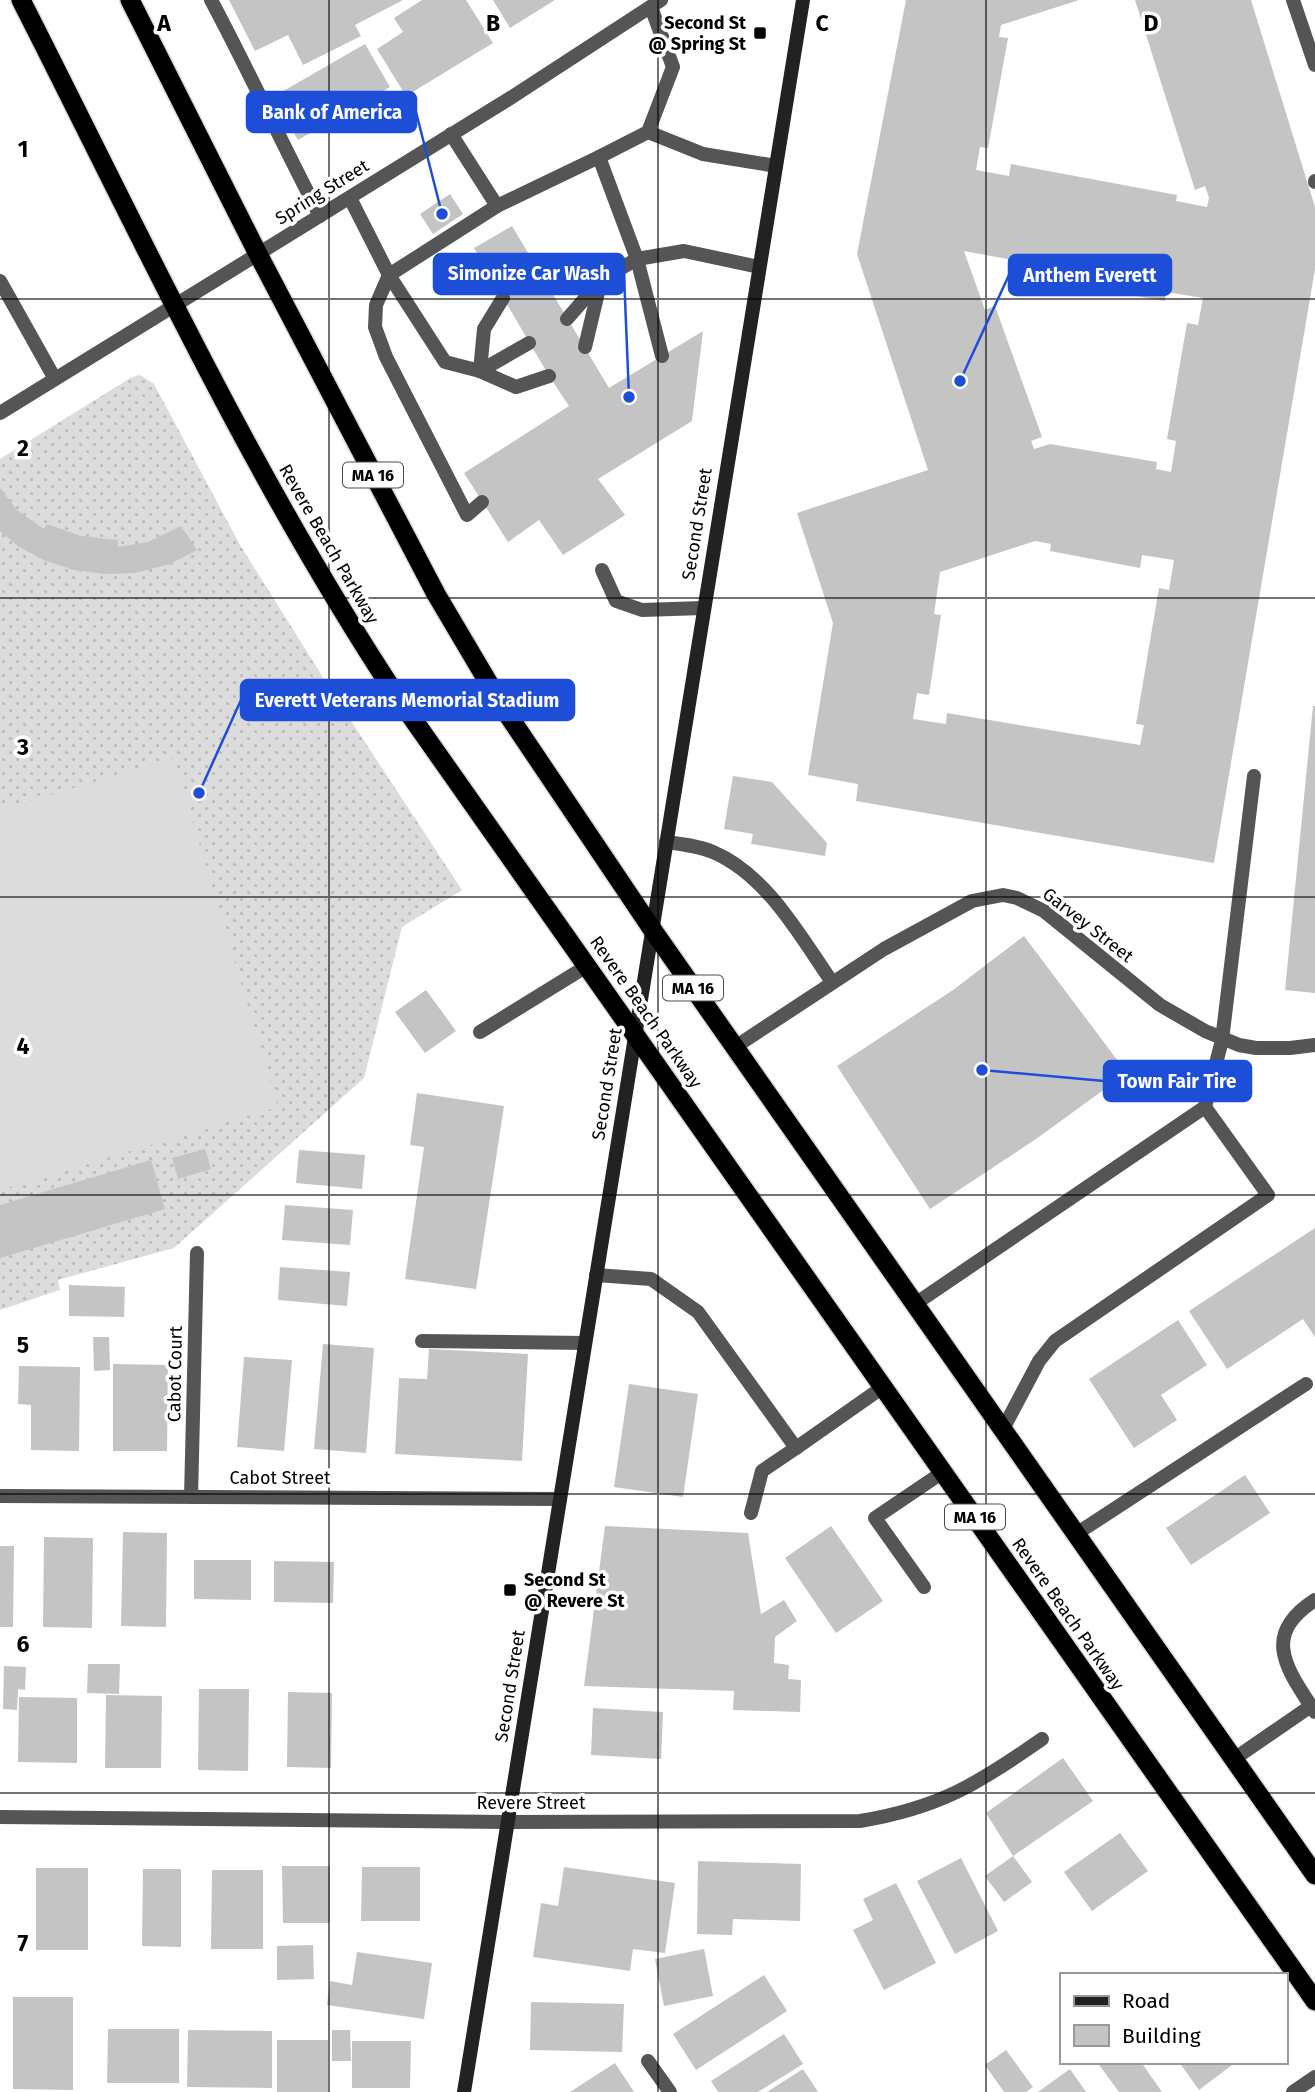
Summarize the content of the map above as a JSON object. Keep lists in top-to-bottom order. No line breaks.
{"streets":{"highway":["MA 16","Revere Beach Parkway"],"main road":["Second Street"],"street":["Spring Street","Garvey Street","Cabot Court","Cabot Street","Revere Street"]},"crossings":[["Spring Street","MA 16"],["Spring Street","Revere Beach Parkway"],["MA 16","Second Street"],["MA 16","Garvey Street"],["Second Street","Revere Beach Parkway"],["Second Street","Cabot Street"],["Second Street","Revere Street"],["Cabot Court","Cabot Street"]],"places":{"transit":["Second St @ Spring St","Second St @ Revere St"],"other":["Bank of America","Anthem Everett","Simonize Car Wash","Everett Veterans Memorial Stadium","Town Fair Tire"]},"legend":["Road","Building"],"grid":{"columns":["A","B","C","D"],"rows":["1","2","3","4","5","6","7"]}}
